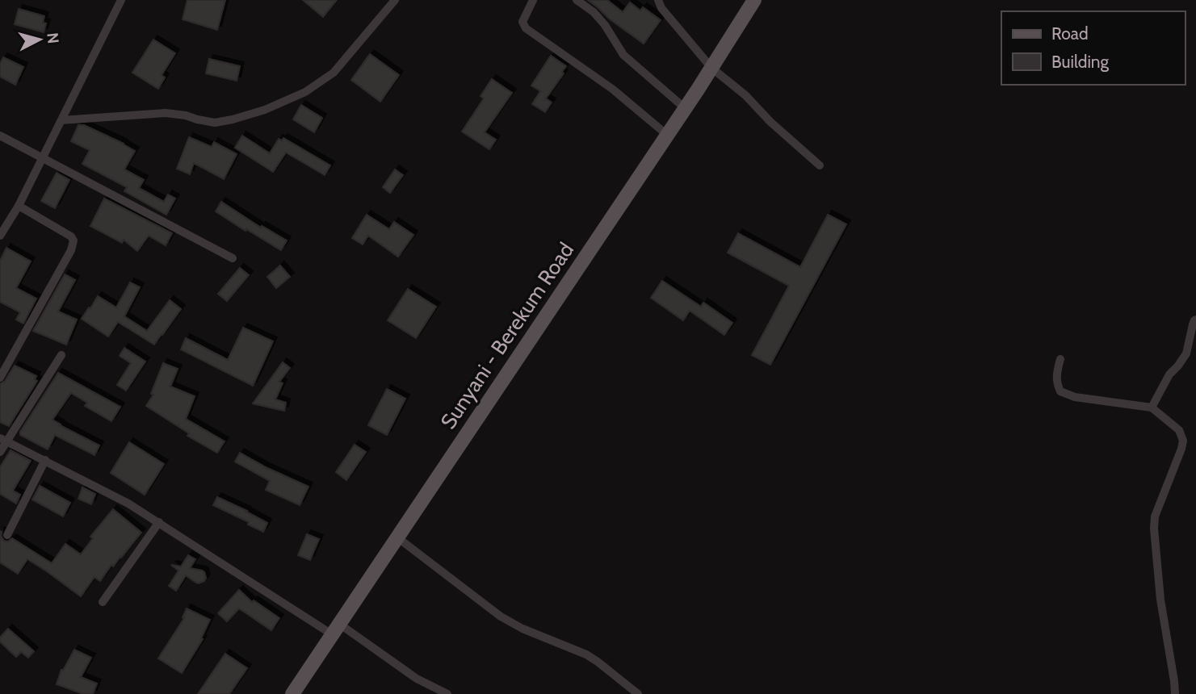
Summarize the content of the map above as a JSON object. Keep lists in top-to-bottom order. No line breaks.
{"streets":{"main road":["Sunyani - Berekum Road"]},"legend":["Road","Building"],"north":"right"}
